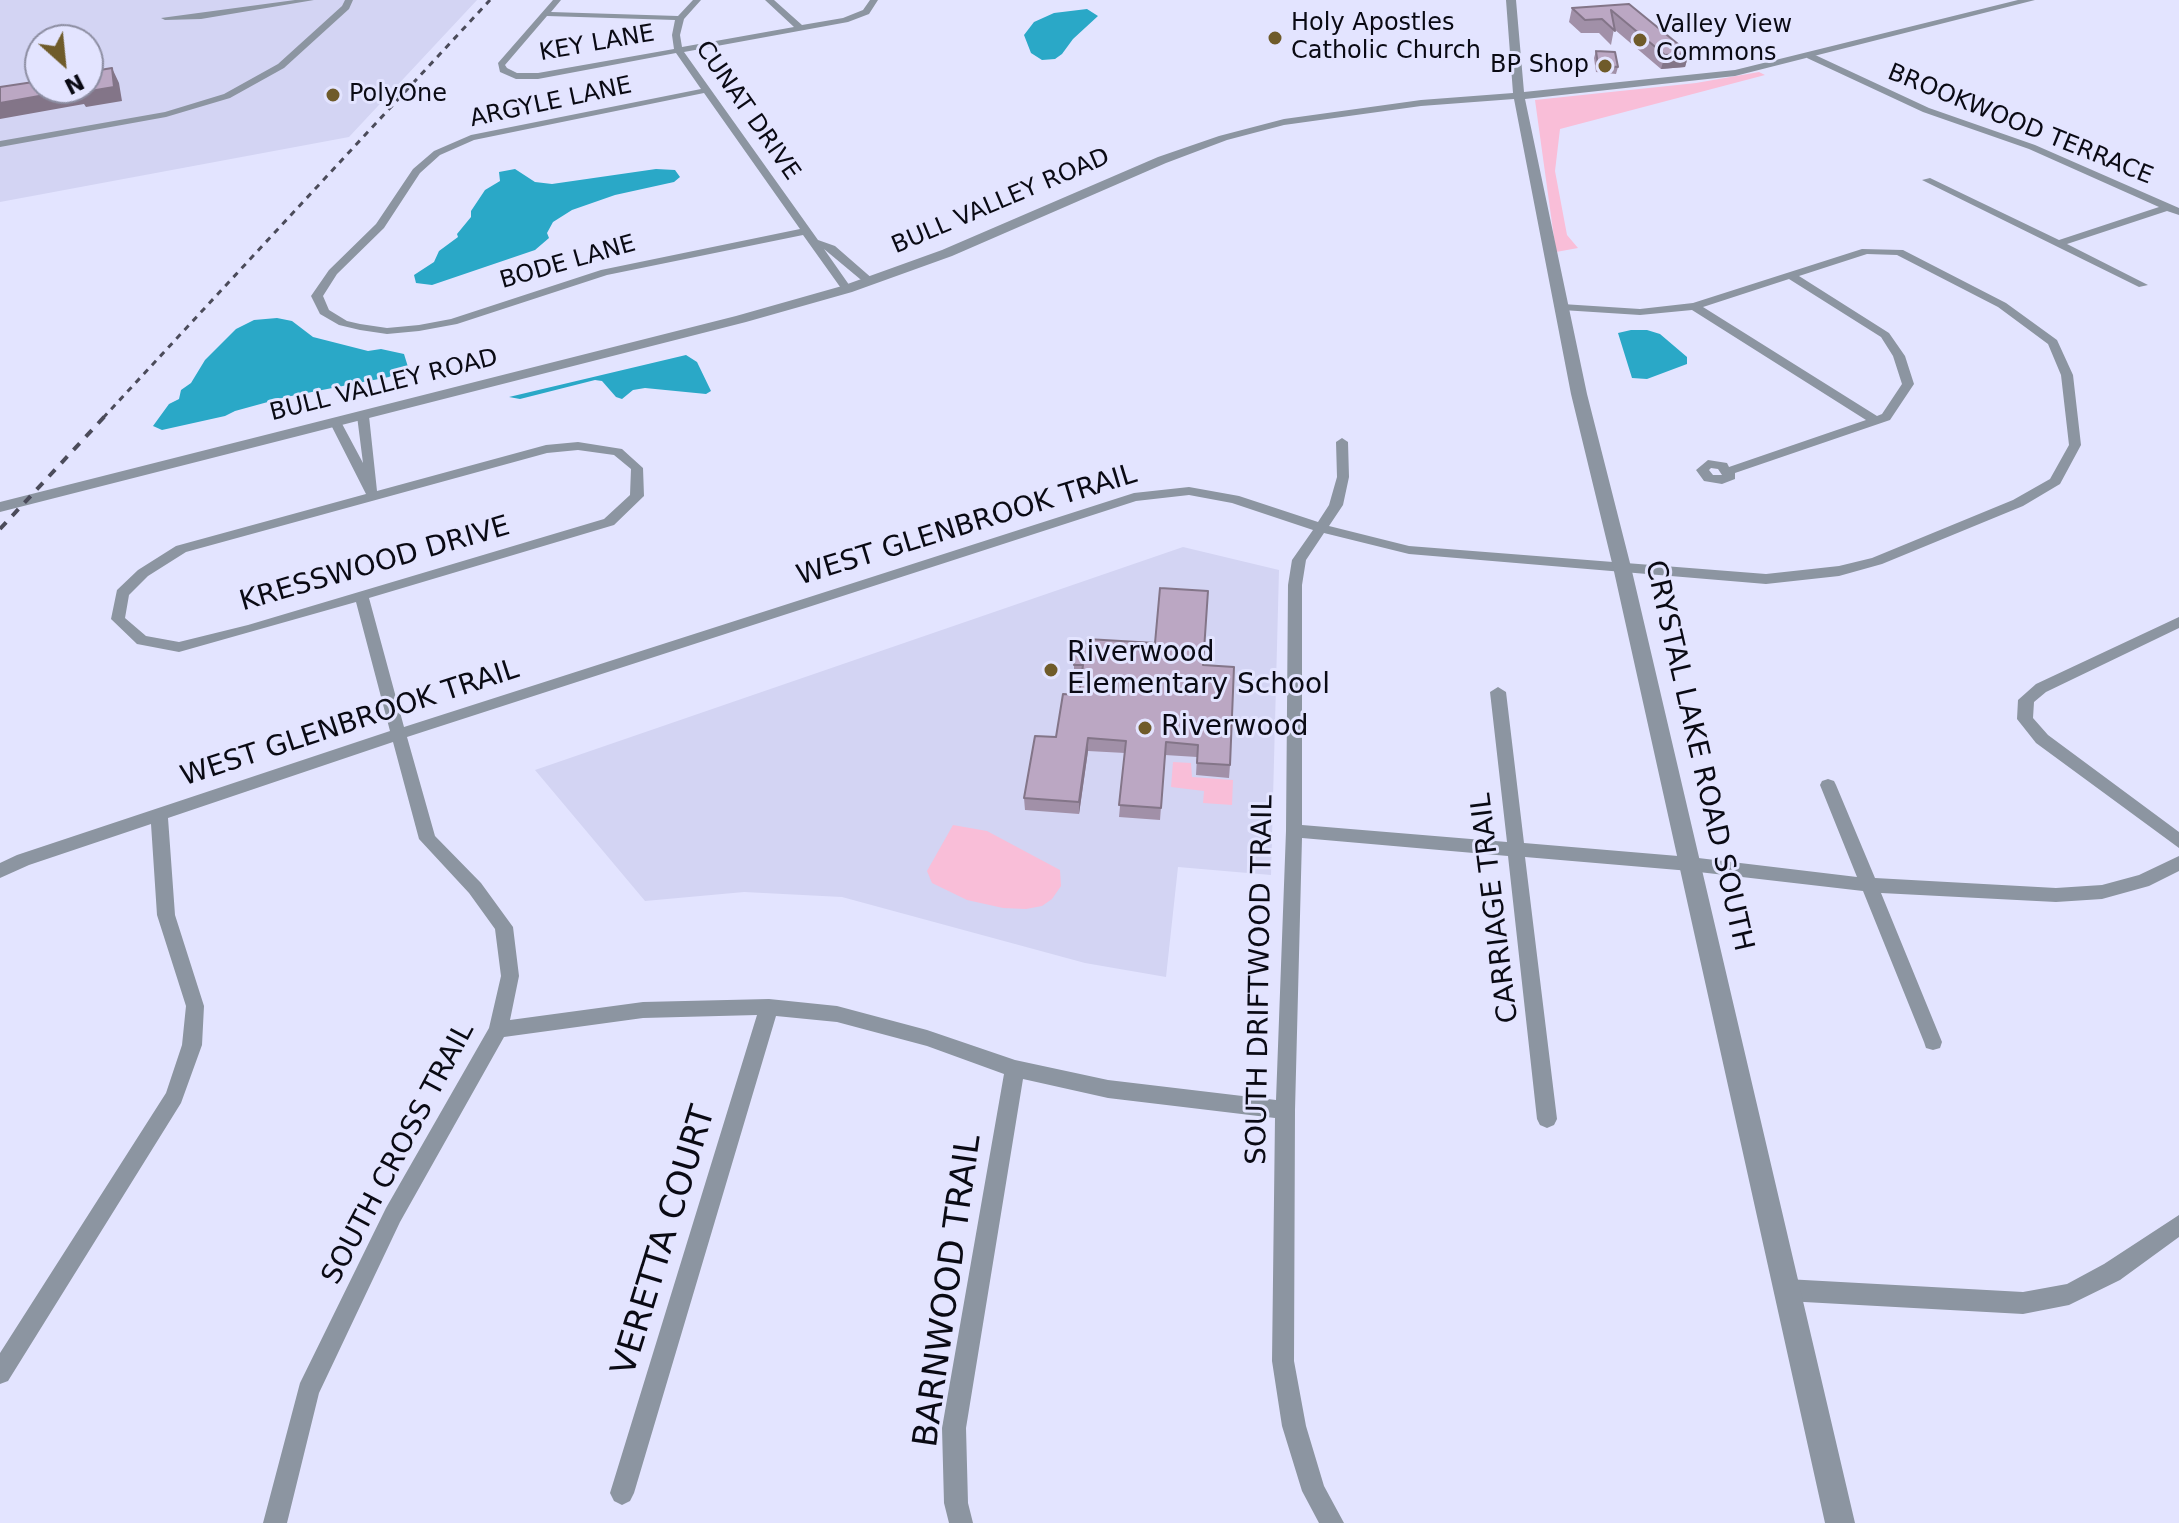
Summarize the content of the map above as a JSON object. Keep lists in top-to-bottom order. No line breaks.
{"streets":{"street":["KEY LANE","ARGYLE LANE","CUNAT DRIVE","BROOKWOOD TERRACE","BULL VALLEY ROAD","BODE LANE","WEST GLENBROOK TRAIL","KRESSWOOD DRIVE","CRYSTAL LAKE ROAD SOUTH","CARRIAGE TRAIL","SOUTH DRIFTWOOD TRAIL","SOUTH CROSS TRAIL","VERETTA COURT","BARNWOOD TRAIL"]},"crossings":[["KEY LANE","CUNAT DRIVE"],["ARGYLE LANE","CUNAT DRIVE"],["ARGYLE LANE","BODE LANE"],["CUNAT DRIVE","BULL VALLEY ROAD"],["CUNAT DRIVE","BODE LANE"],["BROOKWOOD TERRACE","BULL VALLEY ROAD"],["BULL VALLEY ROAD","CRYSTAL LAKE ROAD SOUTH"],["WEST GLENBROOK TRAIL","CRYSTAL LAKE ROAD SOUTH"],["WEST GLENBROOK TRAIL","SOUTH DRIFTWOOD TRAIL"],["WEST GLENBROOK TRAIL","SOUTH CROSS TRAIL"],["KRESSWOOD DRIVE","SOUTH CROSS TRAIL"]],"places":["Holy Apostles Catholic Church","Valley View Commons","BP Shop","PolyOne","Riverwood Elementary School","Riverwood"],"north":"bottom right"}
